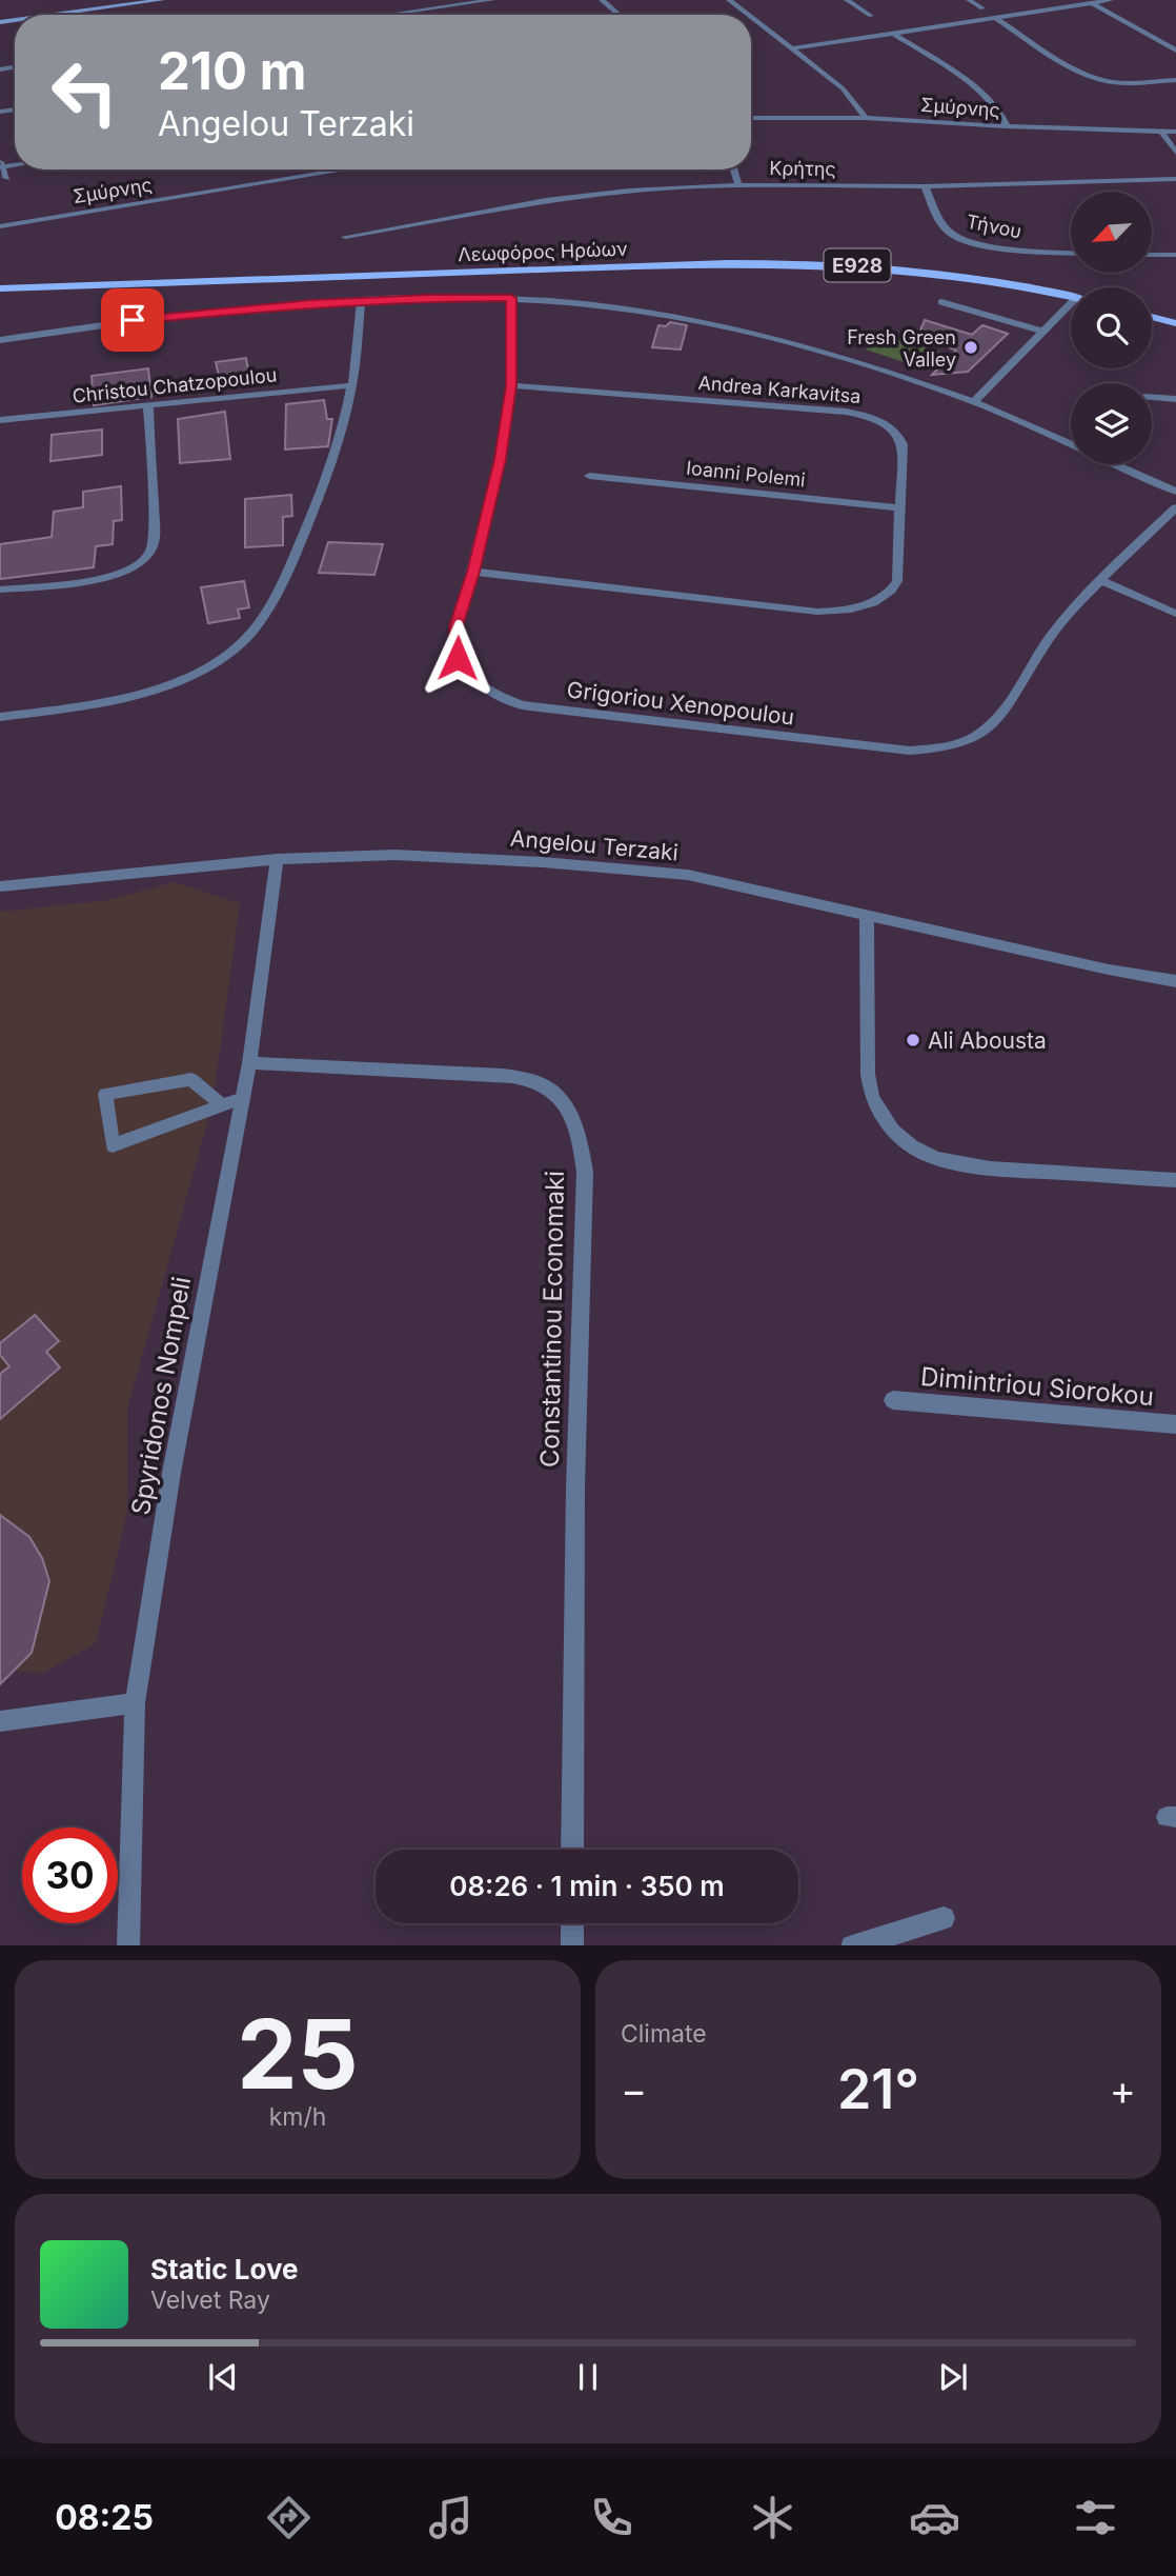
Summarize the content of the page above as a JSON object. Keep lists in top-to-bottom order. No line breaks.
{"streets":{"main road":["Λεωφόρος Ηρώων","E928"],"street":["Σμύρνης","Κρήτης","Τήνου","Christou Chatzopoulou","Andrea Karkavitsa","Ioanni Polemi","Grigoriou Xenopoulou","Angelou Terzaki","Constantinou Economaki","Dimintriou Siorokou","Spyridonos Nompeli"]},"crossings":[["Κρήτης","Τήνου"],["Andrea Karkavitsa","Ioanni Polemi"],["Andrea Karkavitsa","Grigoriou Xenopoulou"],["Angelou Terzaki","Spyridonos Nompeli"],["Constantinou Economaki","Spyridonos Nompeli"]],"places":["Fresh Green Valley","Ali Abousta"],"north":"bottom left","page":{"turn":["210 m","Angelou Terzaki"],"limit":"30","trip":"08:26 · 1 min · 350 m","tile":[["25","km/h"],"Climate"],"heat":["−","21°","+"],"song":["Static Love","Velvet Ray"],"tabs":"08:25"}}
